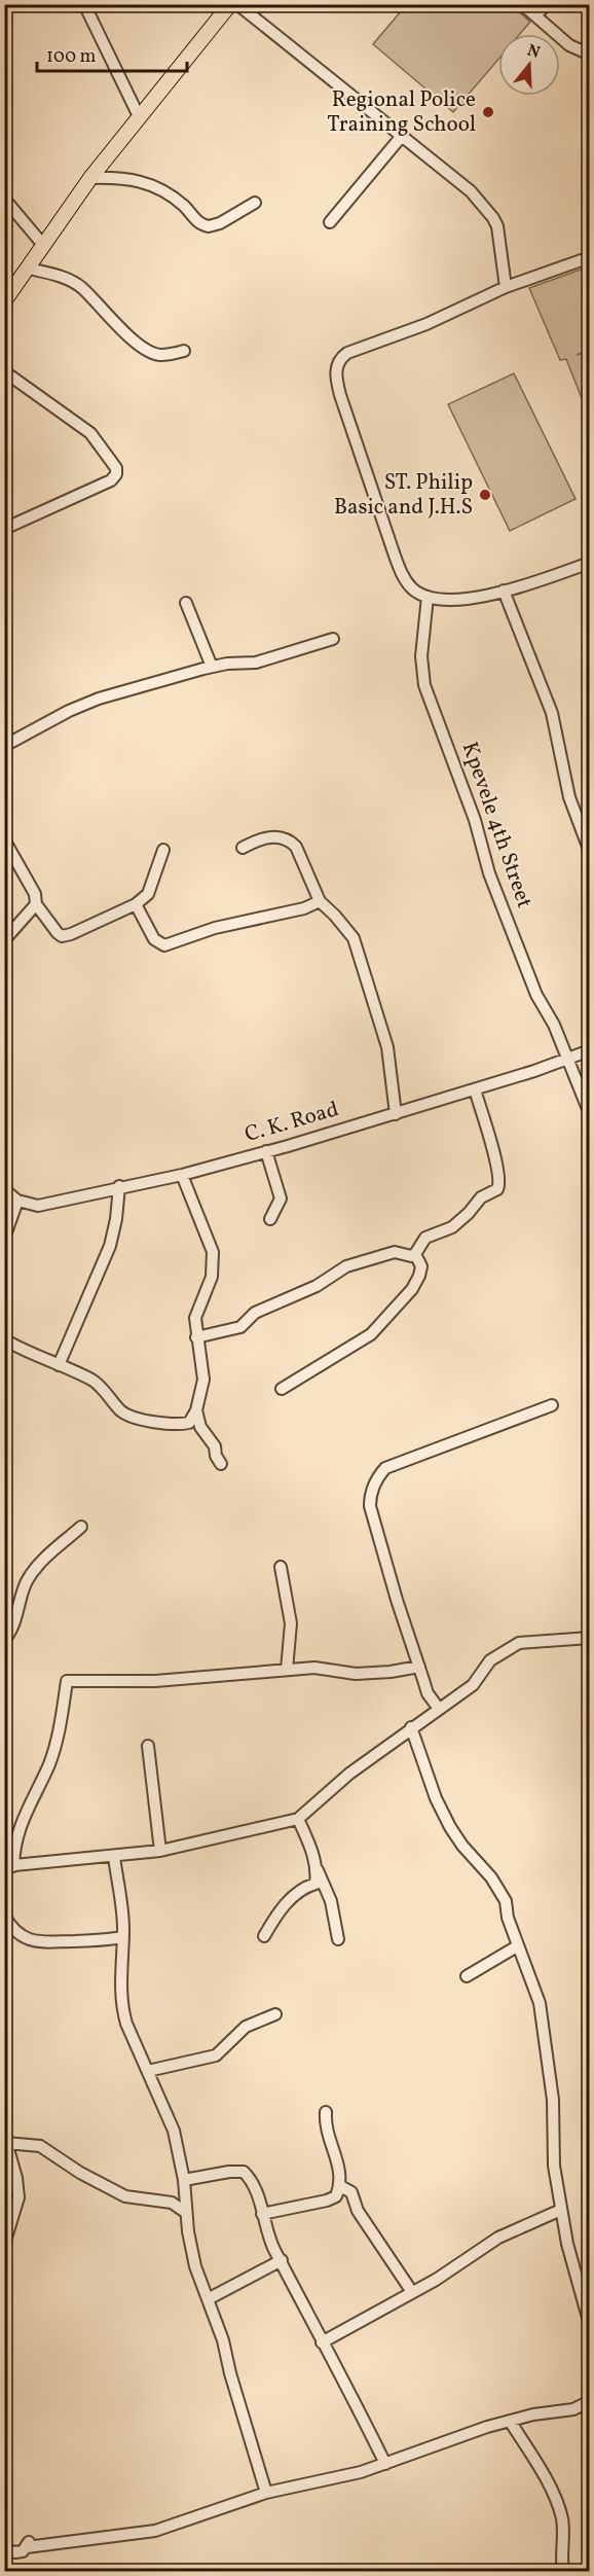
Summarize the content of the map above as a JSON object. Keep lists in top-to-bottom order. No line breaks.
{"streets":{"street":["Kpevele 4th Street","C. K. Road"]},"crossings":[["Kpevele 4th Street","C. K. Road"]],"places":["Regional Police Training School","ST. Philip Basic and J.H.S"],"scale_bar":"100 m","north":"top"}
